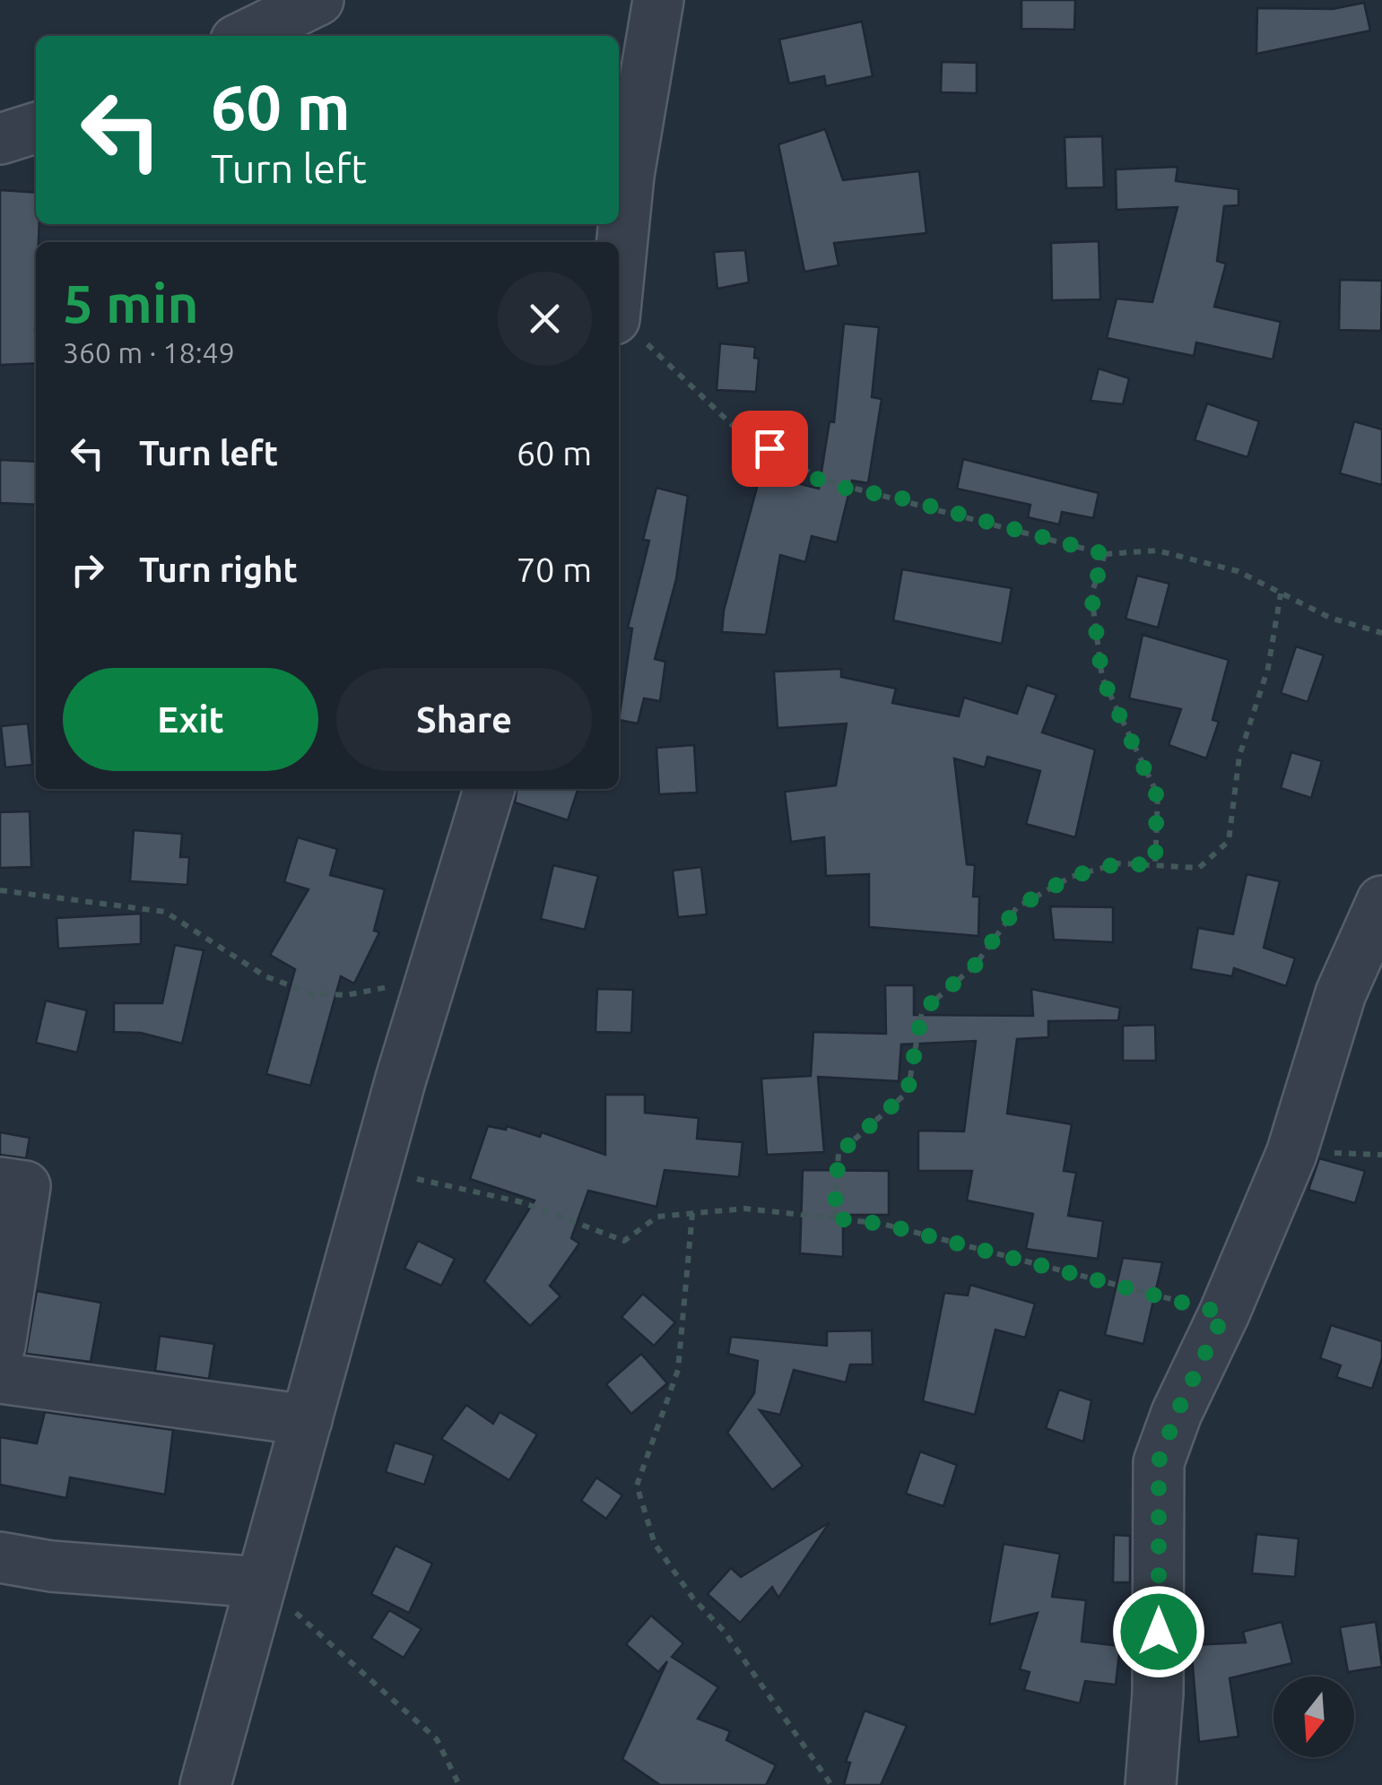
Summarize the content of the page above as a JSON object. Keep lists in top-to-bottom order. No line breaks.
{"north":"bottom","page":{"turn":["60 m","Turn left"],"heading":["5 min","360 m · 18:49"],"list":[{"name":"Turn left","value":"60 m"},{"name":"Turn right","value":"70 m"}],"buttons":["Exit","Share"]}}
